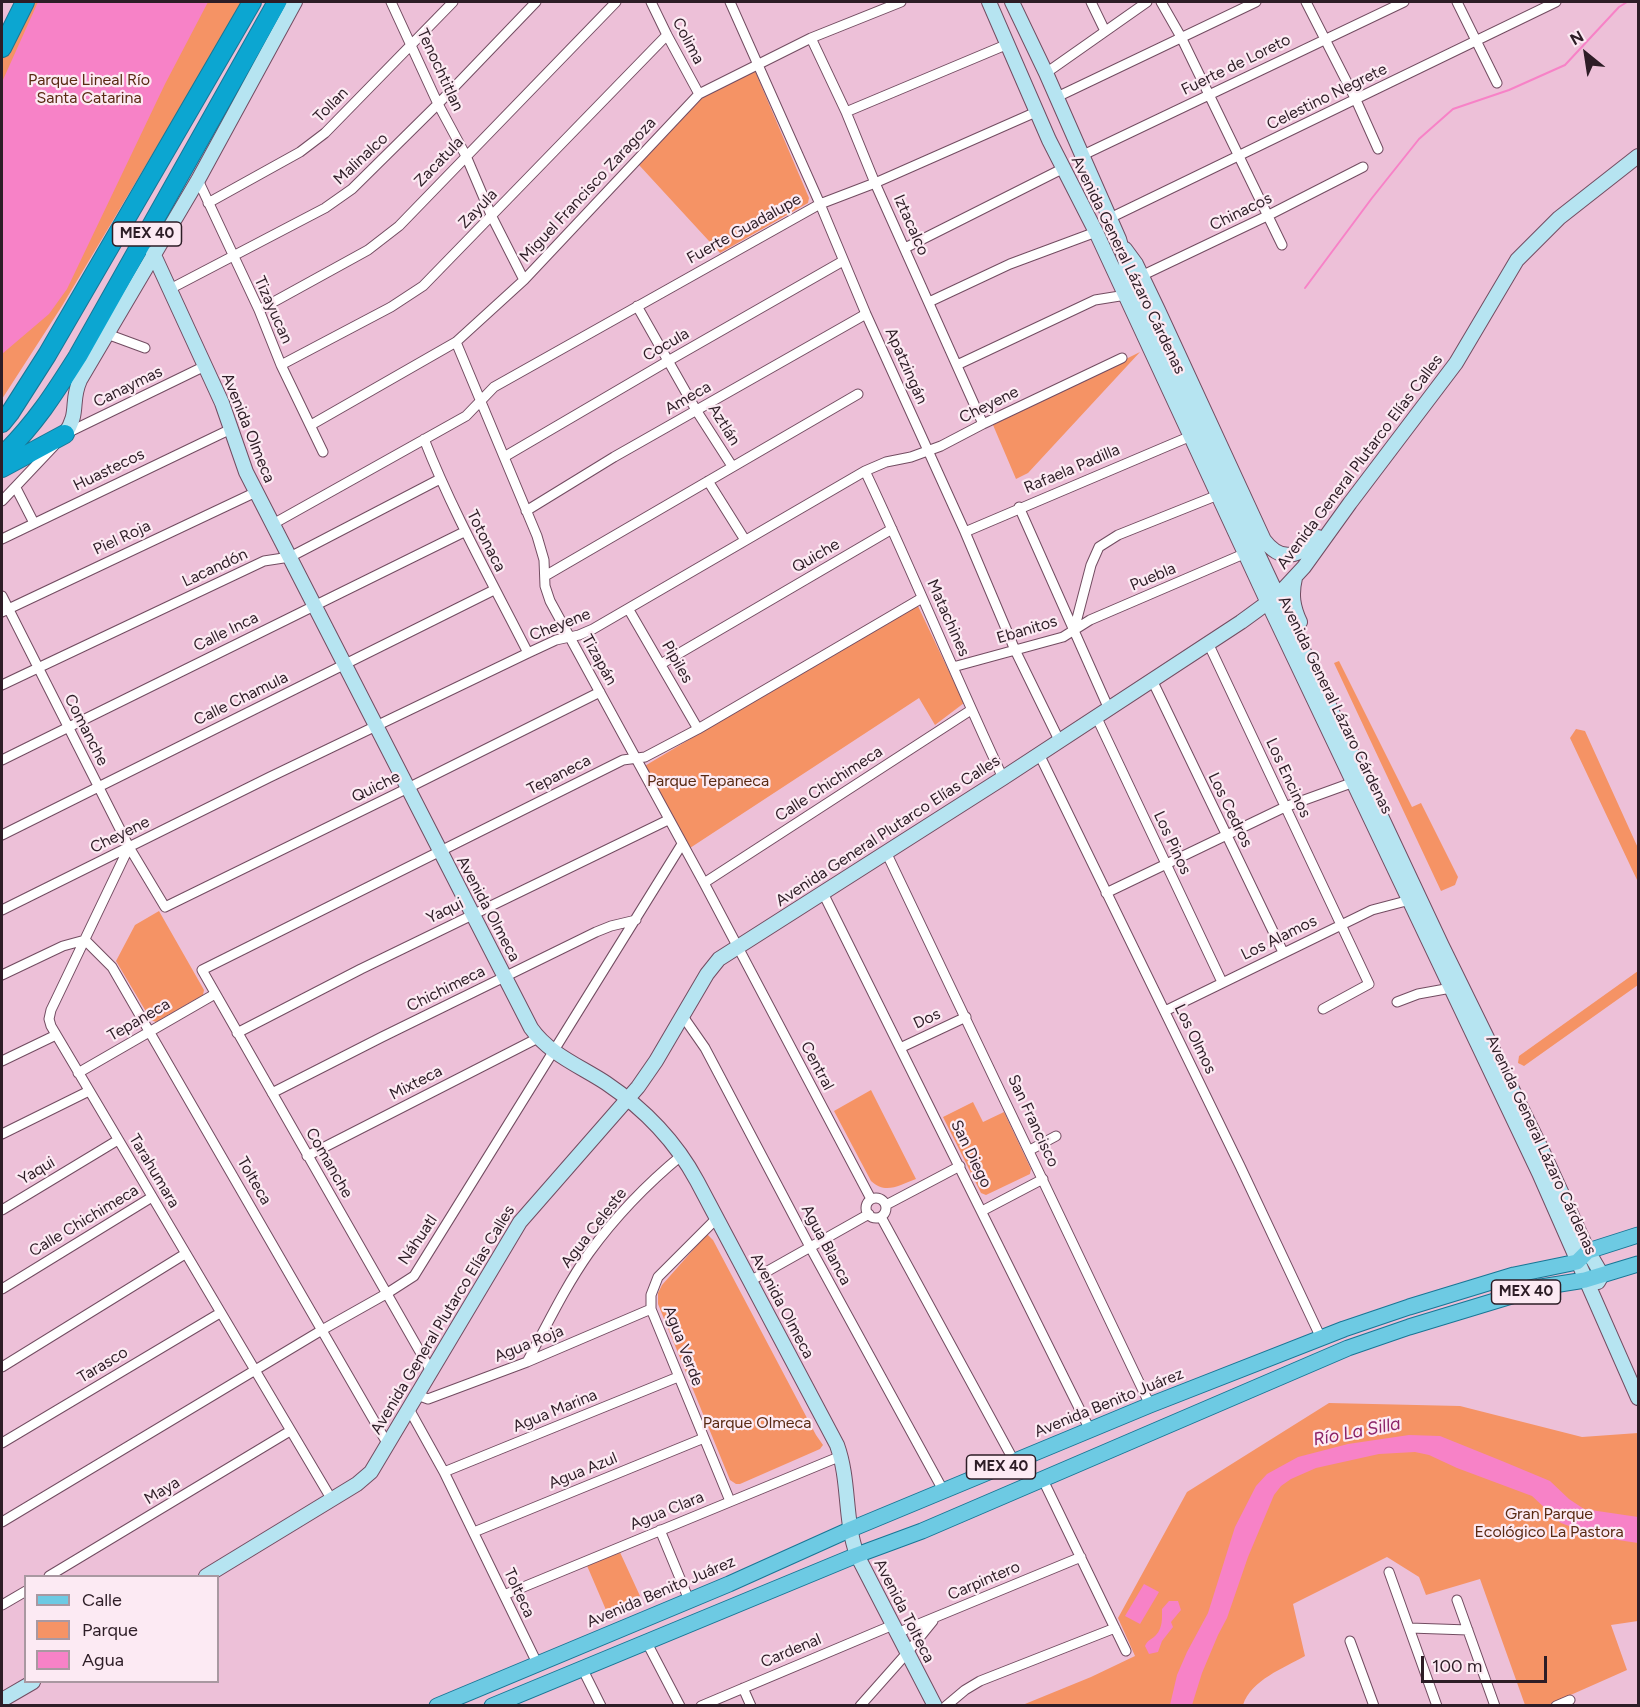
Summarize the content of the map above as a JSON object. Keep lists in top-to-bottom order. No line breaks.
{"streets":{"highway":["MEX 40"],"main road":["Avenida Benito Juárez"],"street":["Colima","Fuerte de Loreto","Tenochtitlan","Celestino Negrete","Tollan","Malinalco","Zacatula","Miguel Francisco Zaragoza","Zayula","Chinacos","Iztacalco","Fuerte Guadalupe","Avenida General Lázaro Cárdenas","Tizayucan","Cocula","Apatzingán","Canaymas","Ameca","Cheyene","Aztlán","Avenida Olmeca","Avenida General Plutarco Elías Calles","Rafaela Padilla","Huastecos","Piel Roja","Totonaca","Quiche","Lacandón","Puebla","Matachines","Ebanitos","Calle Inca","Tizapán","Pipiles","Calle Chamula","Comanche","Tepaneca","Los Encinos","Calle Chichimeca","Los Cedros","Los Pinos","Yaqui","Los Alamos","Chichimeca","Dos","Los Olmos","Central","Mixteca","San Francisco","San Diego","Tarahumara","Tolteca","Agua Celeste","Náhuatl","Agua Blanca","Agua Roja","Agua Verde","Tarasco","Agua Marina","Agua Azul","Maya","Agua Clara","Carpintero","Avenida Tolteca","Cardenal"]},"crossings":[["Colima","Miguel Francisco Zaragoza"],["Colima","Zayula"],["Fuerte de Loreto","Avenida General Lázaro Cárdenas"],["Tenochtitlan","Tollan"],["Tenochtitlan","Malinalco"],["Tenochtitlan","Zacatula"],["Tenochtitlan","Miguel Francisco Zaragoza"],["Tenochtitlan","Zayula"],["Celestino Negrete","Avenida General Lázaro Cárdenas"],["Tollan","Tizayucan"],["Malinalco","Tizayucan"],["Malinalco","Avenida Olmeca"],["Zacatula","Tizayucan"],["Miguel Francisco Zaragoza","Iztacalco"],["Miguel Francisco Zaragoza","Tizayucan"],["Miguel Francisco Zaragoza","Apatzingán"],["Miguel Francisco Zaragoza","Tizapán"],["Zayula","Tizayucan"],["Chinacos","Avenida General Lázaro Cárdenas"],["Iztacalco","Fuerte Guadalupe"],["Iztacalco","Cheyene"],["Fuerte Guadalupe","Avenida General Lázaro Cárdenas"],["Fuerte Guadalupe","Apatzingán"],["Fuerte Guadalupe","Aztlán"],["Fuerte Guadalupe","Tizapán"],["MEX 40","Avenida General Lázaro Cárdenas"],["MEX 40","Avenida Tolteca"],["Avenida General Lázaro Cárdenas","Avenida General Plutarco Elías Calles"],["Avenida General Lázaro Cárdenas","Rafaela Padilla"],["Avenida General Lázaro Cárdenas","Puebla"],["Avenida General Lázaro Cárdenas","Los Alamos"],["Avenida General Lázaro Cárdenas","Avenida Benito Juárez"],["Cocula","Apatzingán"],["Cocula","Aztlán"],["Cocula","Tizapán"],["Apatzingán","Ameca"],["Apatzingán","Cheyene"],["Apatzingán","Avenida General Plutarco Elías Calles"],["Apatzingán","Rafaela Padilla"],["Apatzingán","Ebanitos"],["Canaymas","Avenida Olmeca"],["Ameca","Aztlán"],["Ameca","Tizapán"],["Cheyene","Avenida Olmeca"],["Cheyene","Totonaca"],["Cheyene","Matachines"],["Cheyene","Tizapán"],["Cheyene","Pipiles"],["Cheyene","Comanche"],["Cheyene","Tarahumara"],["Avenida Olmeca","Avenida General Plutarco Elías Calles"],["Avenida Olmeca","Huastecos"],["Avenida Olmeca","Piel Roja"],["Avenida Olmeca","Quiche"],["Avenida Olmeca","Lacandón"],["Avenida Olmeca","Calle Inca"],["Avenida Olmeca","Calle Chamula"],["Avenida Olmeca","Tepaneca"],["Avenida Olmeca","Yaqui"],["Avenida Olmeca","Chichimeca"],["Avenida Olmeca","Mixteca"],["Avenida Olmeca","Agua Celeste"],["Avenida Olmeca","Náhuatl"],["Avenida Olmeca","Agua Verde"],["Avenida Olmeca","Avenida Benito Juárez"],["Avenida Olmeca","Agua Clara"],["Avenida Olmeca","Avenida Tolteca"],["Avenida General Plutarco Elías Calles","Matachines"],["Avenida General Plutarco Elías Calles","Tizapán"],["Avenida General Plutarco Elías Calles","Comanche"],["Avenida General Plutarco Elías Calles","Los Encinos"],["Avenida General Plutarco Elías Calles","Los Cedros"],["Avenida General Plutarco Elías Calles","Los Pinos"],["Avenida General Plutarco Elías Calles","Los Olmos"],["Avenida General Plutarco Elías Calles","Central"],["Avenida General Plutarco Elías Calles","San Francisco"],["Avenida General Plutarco Elías Calles","San Diego"],["Avenida General Plutarco Elías Calles","Tarahumara"],["Avenida General Plutarco Elías Calles","Tolteca"],["Avenida General Plutarco Elías Calles","Agua Blanca"],["Avenida General Plutarco Elías Calles","Agua Roja"],["Piel Roja","Comanche"],["Totonaca","Lacandón"],["Totonaca","Calle Inca"],["Totonaca","Calle Chamula"],["Quiche","Matachines"],["Quiche","Tizapán"],["Quiche","Pipiles"],["Quiche","Comanche"],["Lacandón","Comanche"],["Puebla","Ebanitos"],["Matachines","Ebanitos"],["Matachines","Tepaneca"],["Matachines","Calle Chichimeca"],["Calle Inca","Comanche"],["Tizapán","Tepaneca"],["Tizapán","Calle Chichimeca"],["Tizapán","Yaqui"],["Tizapán","Central"],["Tizapán","Náhuatl"],["Pipiles","Tepaneca"],["Calle Chamula","Comanche"],["Comanche","Tepaneca"],["Comanche","Yaqui"],["Comanche","Chichimeca"],["Comanche","Mixteca"],["Comanche","Tarahumara"],["Comanche","Náhuatl"],["Tepaneca","Tarahumara"],["Tepaneca","Tolteca"],["Los Encinos","Los Alamos"],["Calle Chichimeca","Tarahumara"],["Los Cedros","Los Alamos"],["Los Pinos","Los Alamos"],["Yaqui","Tarahumara"],["Los Alamos","Los Olmos"],["Chichimeca","Náhuatl"],["Dos","San Francisco"],["Dos","San Diego"],["Los Olmos","Avenida Benito Juárez"],["San Francisco","Avenida Benito Juárez"],["San Diego","Avenida Benito Juárez"],["Tarahumara","Tolteca"],["Tarahumara","Náhuatl"],["Tarahumara","Tarasco"],["Tarahumara","Maya"],["Tolteca","Náhuatl"],["Tolteca","Avenida Benito Juárez"],["Tolteca","Agua Marina"],["Tolteca","Agua Azul"],["Tolteca","Agua Clara"],["Agua Celeste","Agua Roja"],["Agua Blanca","Avenida Benito Juárez"],["Agua Roja","Agua Verde"],["Agua Verde","Agua Marina"],["Agua Verde","Agua Azul"],["Agua Verde","Agua Clara"],["Avenida Benito Juárez","Avenida Tolteca"],["Carpintero","Avenida Tolteca"],["Carpintero","Cardenal"],["Avenida Tolteca","Cardenal"]],"water":["Río La Silla"],"parks":["Parque Lineal Río Santa Catarina","Parque Tepaneca","Parque Olmeca","Gran Parque Ecológico La Pastora"],"legend":["Calle","Parque","Agua"],"scale_bar":"100 m","north":"top left"}
